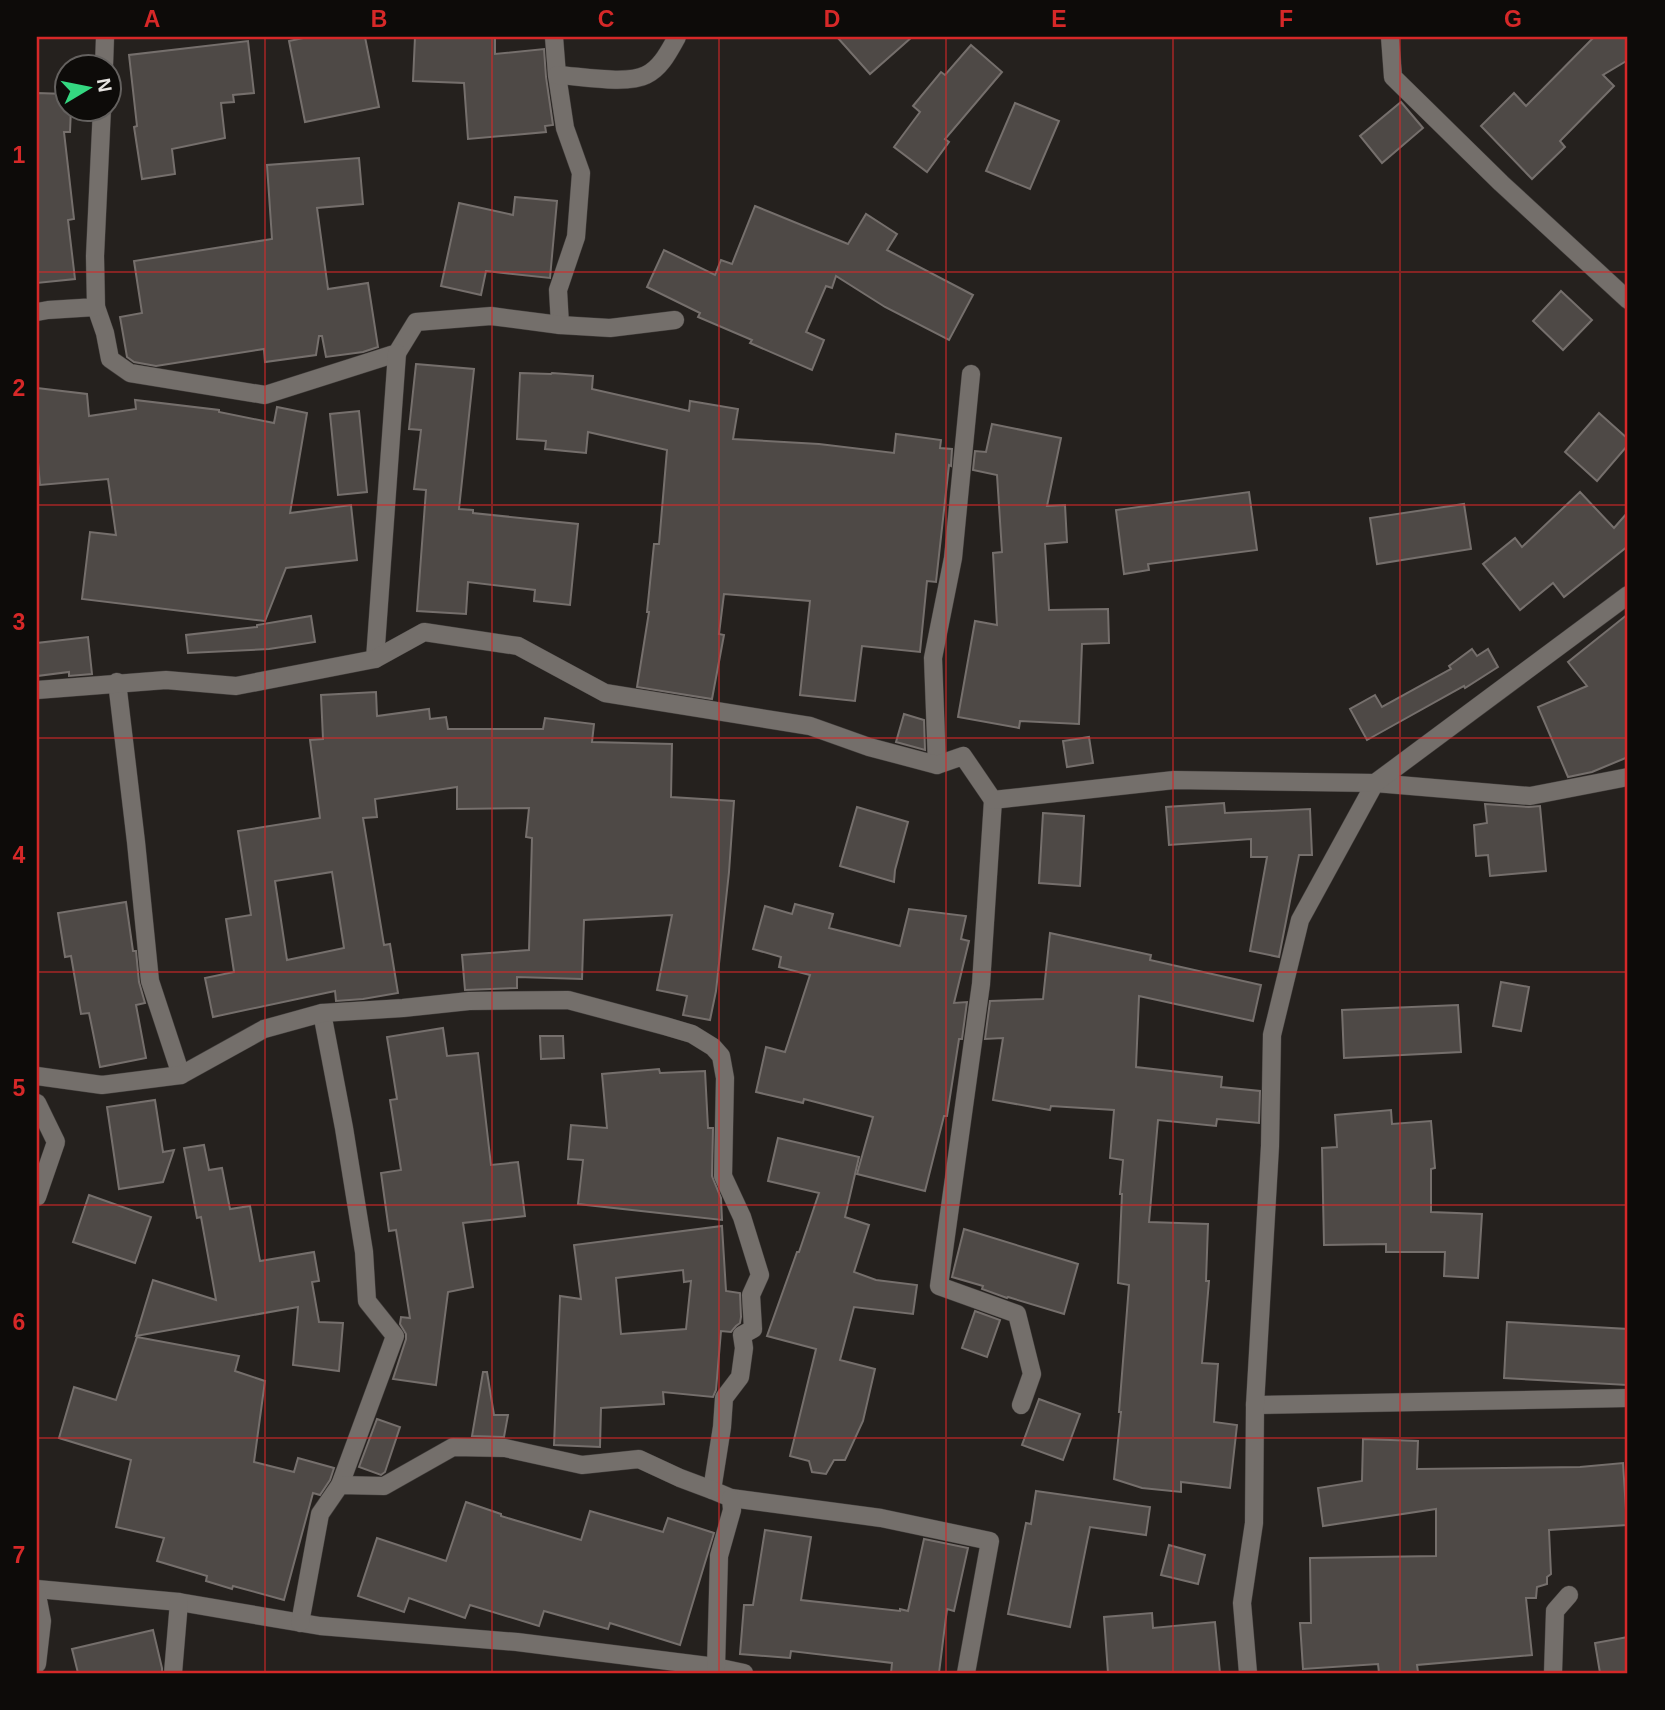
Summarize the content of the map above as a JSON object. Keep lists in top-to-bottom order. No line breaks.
{"north":"right","grid":{"columns":["A","B","C","D","E","F","G"],"rows":["1","2","3","4","5","6","7"]}}
